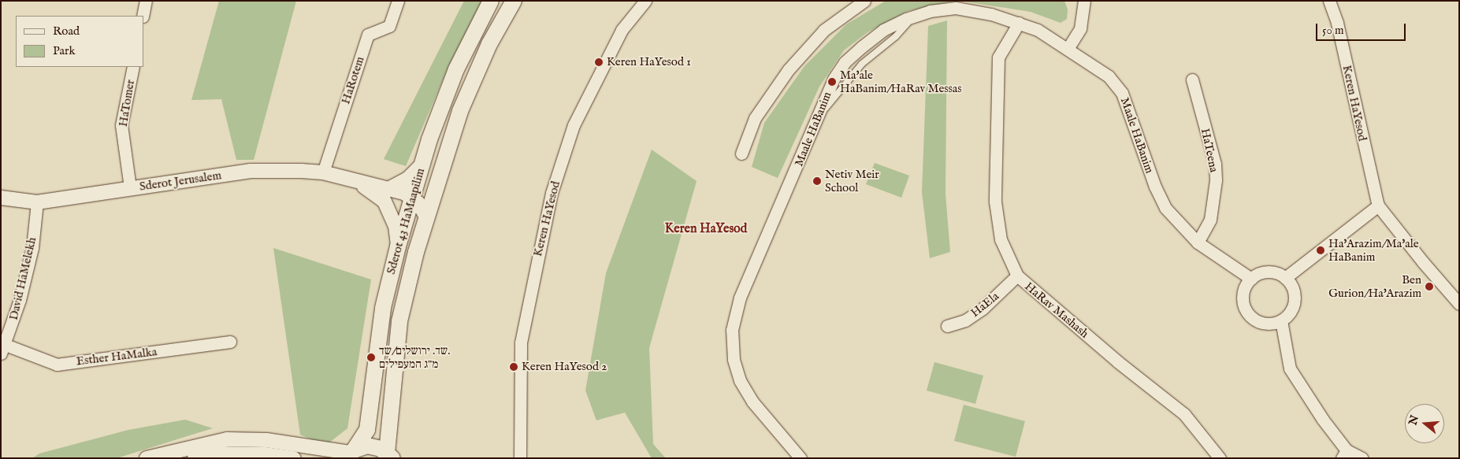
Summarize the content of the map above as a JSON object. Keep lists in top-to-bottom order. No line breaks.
{"streets":{"main road":["Sderot 43 HaMaapilim"],"street":["HaRotem","HaTomer","Keren HaYesod","Maale HaBanim","HaTeena","Sderot Jerusalem","David HaMelekh","HaEla","HaRav Mashash","Esther HaMalka"]},"crossings":[["HaRotem","Sderot Jerusalem"],["HaTomer","Sderot Jerusalem"],["Maale HaBanim","HaTeena"],["Maale HaBanim","HaRav Mashash"],["Sderot Jerusalem","Sderot 43 HaMaapilim"],["Sderot Jerusalem","David HaMelekh"],["David HaMelekh","Esther HaMalka"],["HaEla","HaRav Mashash"]],"districts":["Keren HaYesod"],"places":["Keren HaYesod 1","Ma'ale HaBanim/HaRav Messas","Netiv Meir School","Ha'Arazim/Ma'ale HaBanim","Ben Gurion/Ha'Arazim","שד. ירושלים/שד. מ״ג המעפילים","Keren HaYesod 2"],"legend":["Road","Park"],"scale_bar":"50 m","north":"left"}
